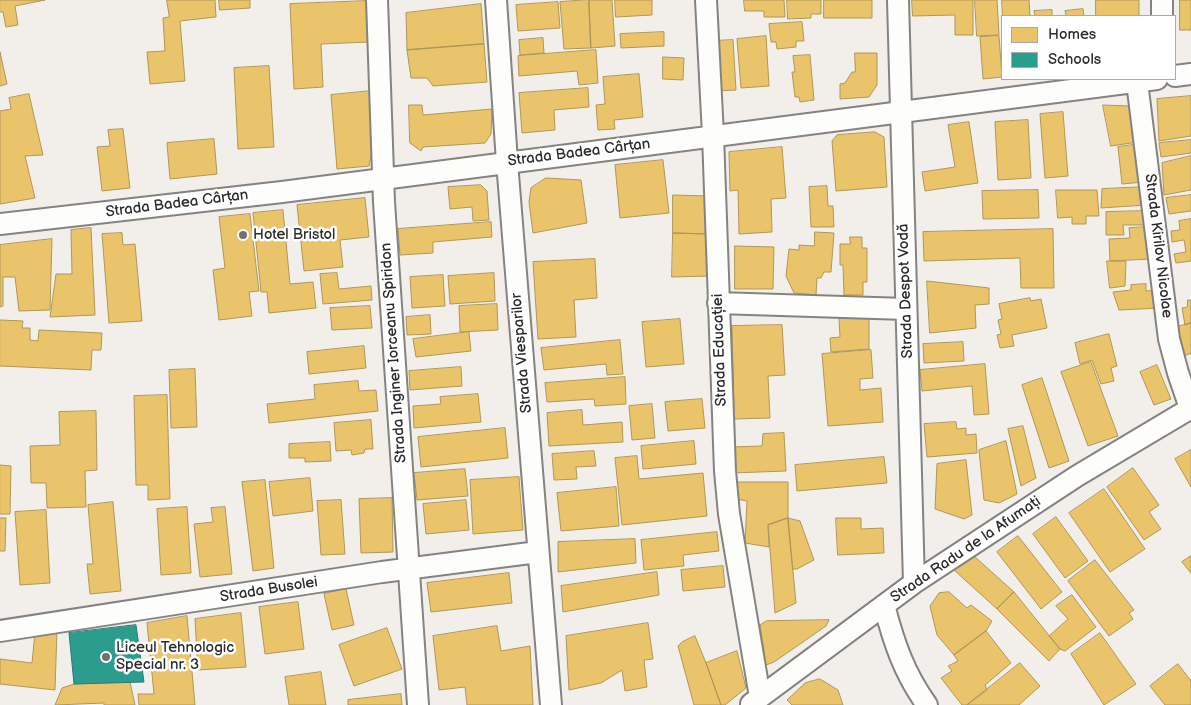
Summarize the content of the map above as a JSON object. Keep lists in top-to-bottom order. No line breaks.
{"streets":{"street":["Strada Badea Cârțan","Strada Kirilov Nicolae","Strada Despot Vodă","Strada Educației","Strada Inginer Iorceanu Spiridon","Strada Viesparilor","Strada Radu de la Afumați","Strada Busolei"]},"crossings":[["Strada Badea Cârțan","Strada Kirilov Nicolae"],["Strada Badea Cârțan","Strada Despot Vodă"],["Strada Badea Cârțan","Strada Educației"],["Strada Badea Cârțan","Strada Inginer Iorceanu Spiridon"],["Strada Badea Cârțan","Strada Viesparilor"],["Strada Kirilov Nicolae","Strada Radu de la Afumați"],["Strada Despot Vodă","Strada Radu de la Afumați"],["Strada Educației","Strada Radu de la Afumați"],["Strada Inginer Iorceanu Spiridon","Strada Busolei"],["Strada Viesparilor","Strada Busolei"]],"places":["Hotel Bristol","Liceul Tehnologic Special nr. 3"],"legend":["Homes","Schools"]}
